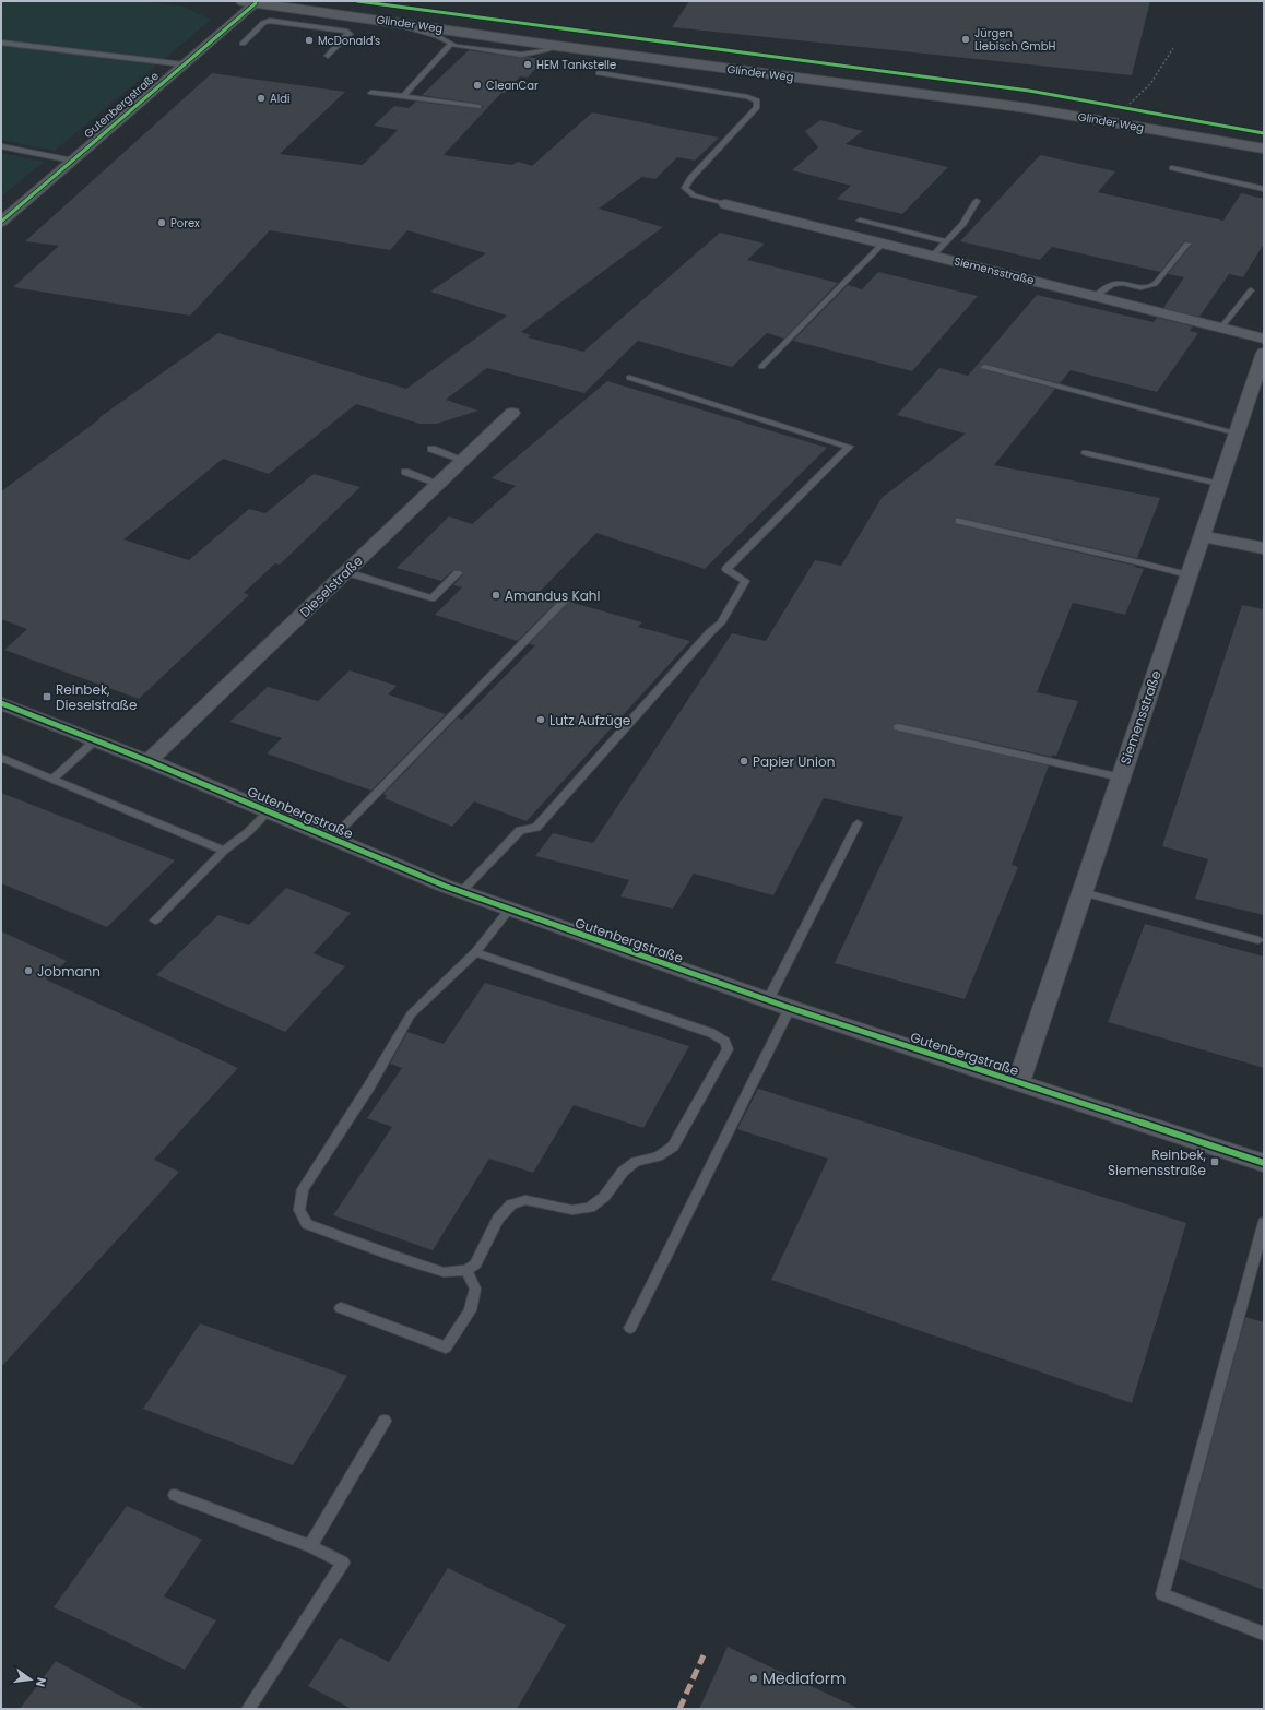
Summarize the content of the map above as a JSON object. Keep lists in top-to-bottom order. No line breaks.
{"streets":{"main road":["Glinder Weg"],"street":["Gutenbergstraße","Siemensstraße","Dieselstraße"]},"crossings":[["Glinder Weg","Gutenbergstraße"],["Gutenbergstraße","Siemensstraße"],["Gutenbergstraße","Dieselstraße"]],"places":{"other":["Jürgen Liebisch GmbH","McDonald's","HEM Tankstelle","CleanCar","Aldi","Porex","Amandus Kahl","Lutz Aufzüge","Papier Union","Jobmann","Mediaform"],"transit":["Reinbek, Dieselstraße","Reinbek, Siemensstraße"]},"north":"right"}
